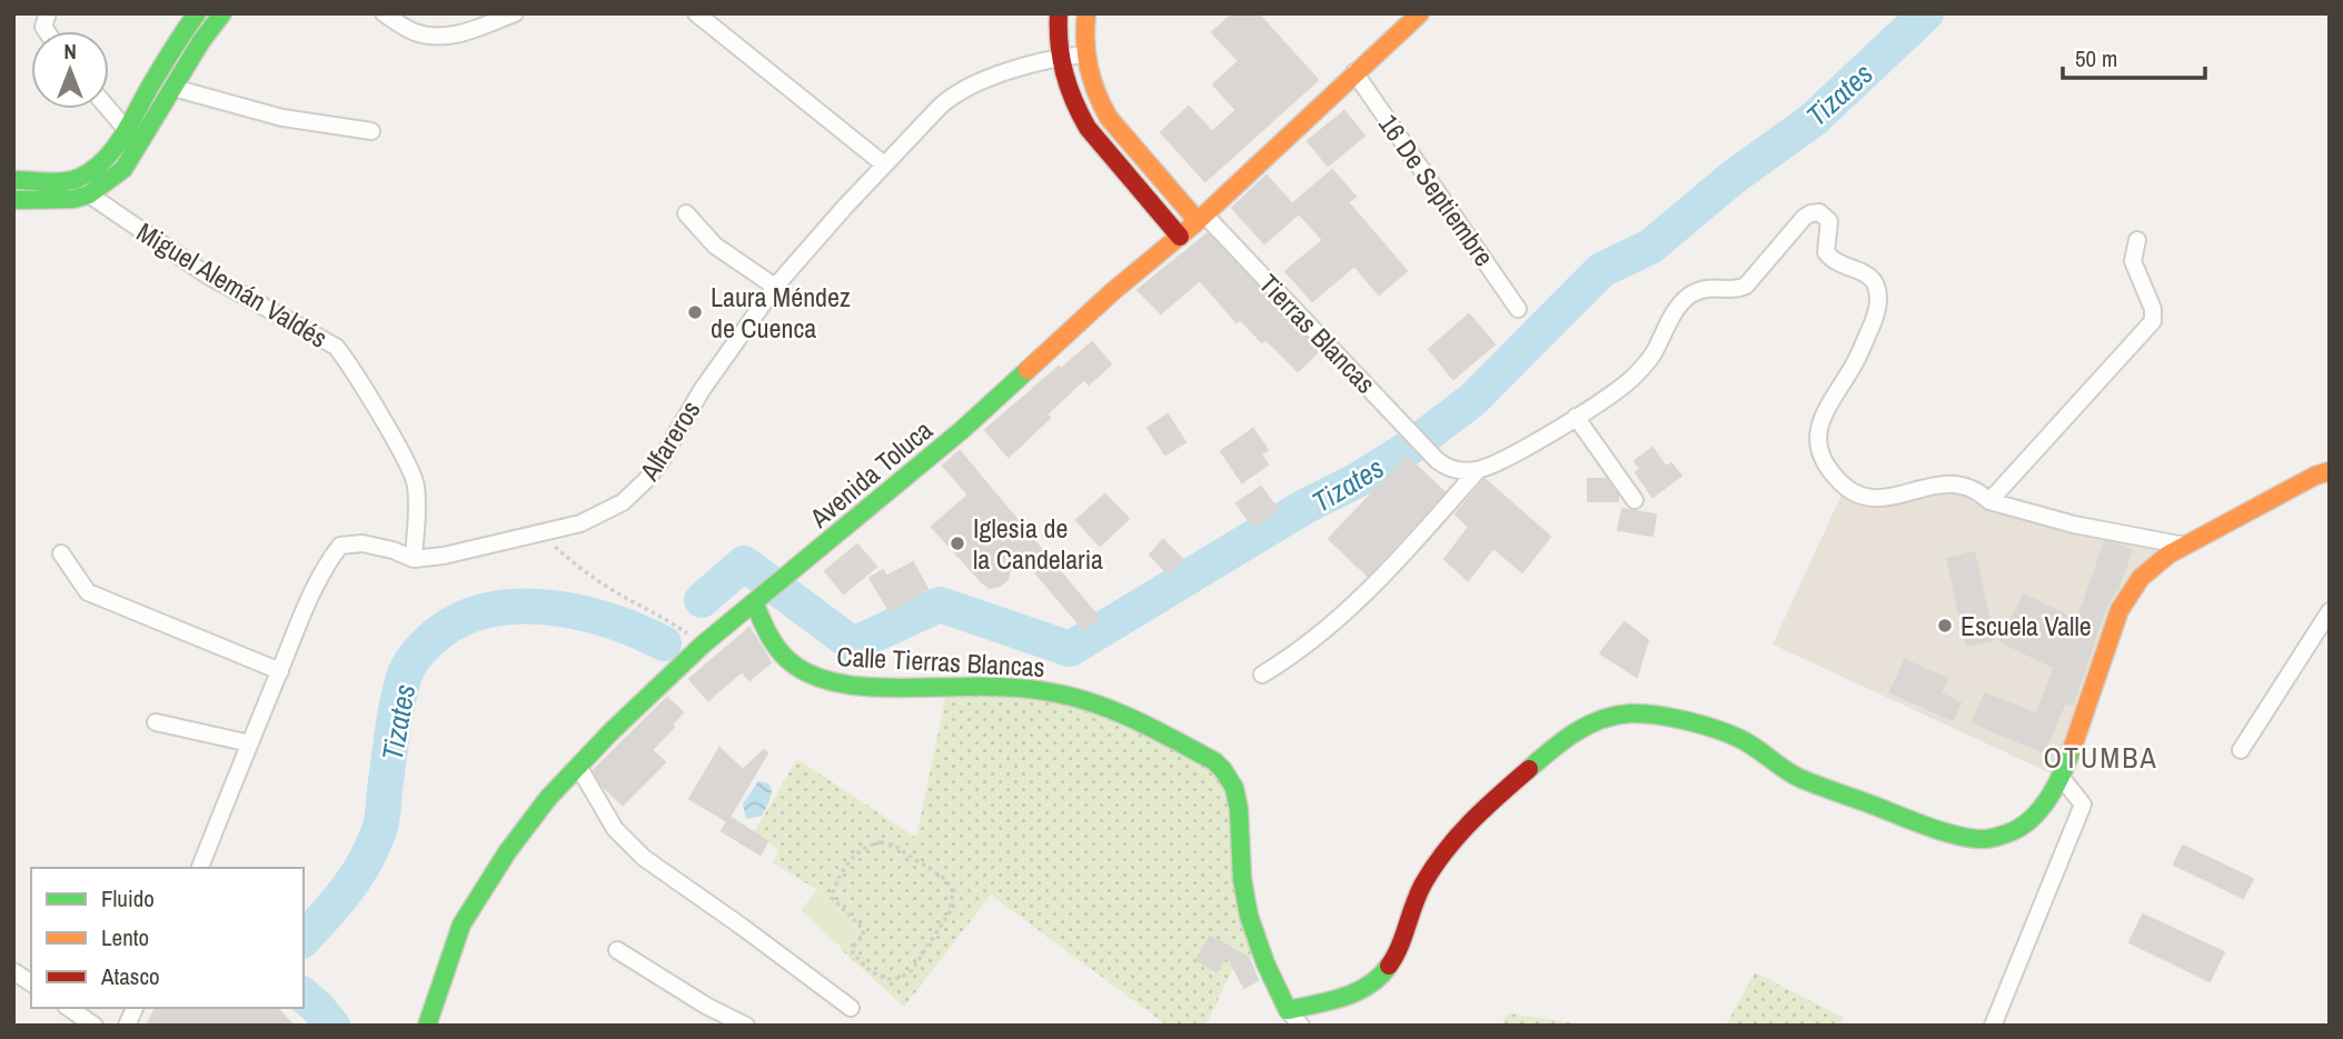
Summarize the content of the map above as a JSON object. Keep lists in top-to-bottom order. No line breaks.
{"streets":{"street":["16 De Septiembre","Miguel Alemán Valdés","Tierras Blancas","Alfareros","Avenida Toluca","Calle Tierras Blancas"]},"crossings":[["16 De Septiembre","Avenida Toluca"],["Miguel Alemán Valdés","Alfareros"],["Tierras Blancas","Avenida Toluca"],["Avenida Toluca","Calle Tierras Blancas"]],"districts":["OTUMBA"],"water":["Tizates"],"places":["Laura Méndez de Cuenca","Iglesia de la Candelaria","Escuela Valle"],"legend":["Fluido","Lento","Atasco"],"scale_bar":"50 m","north":"top"}
